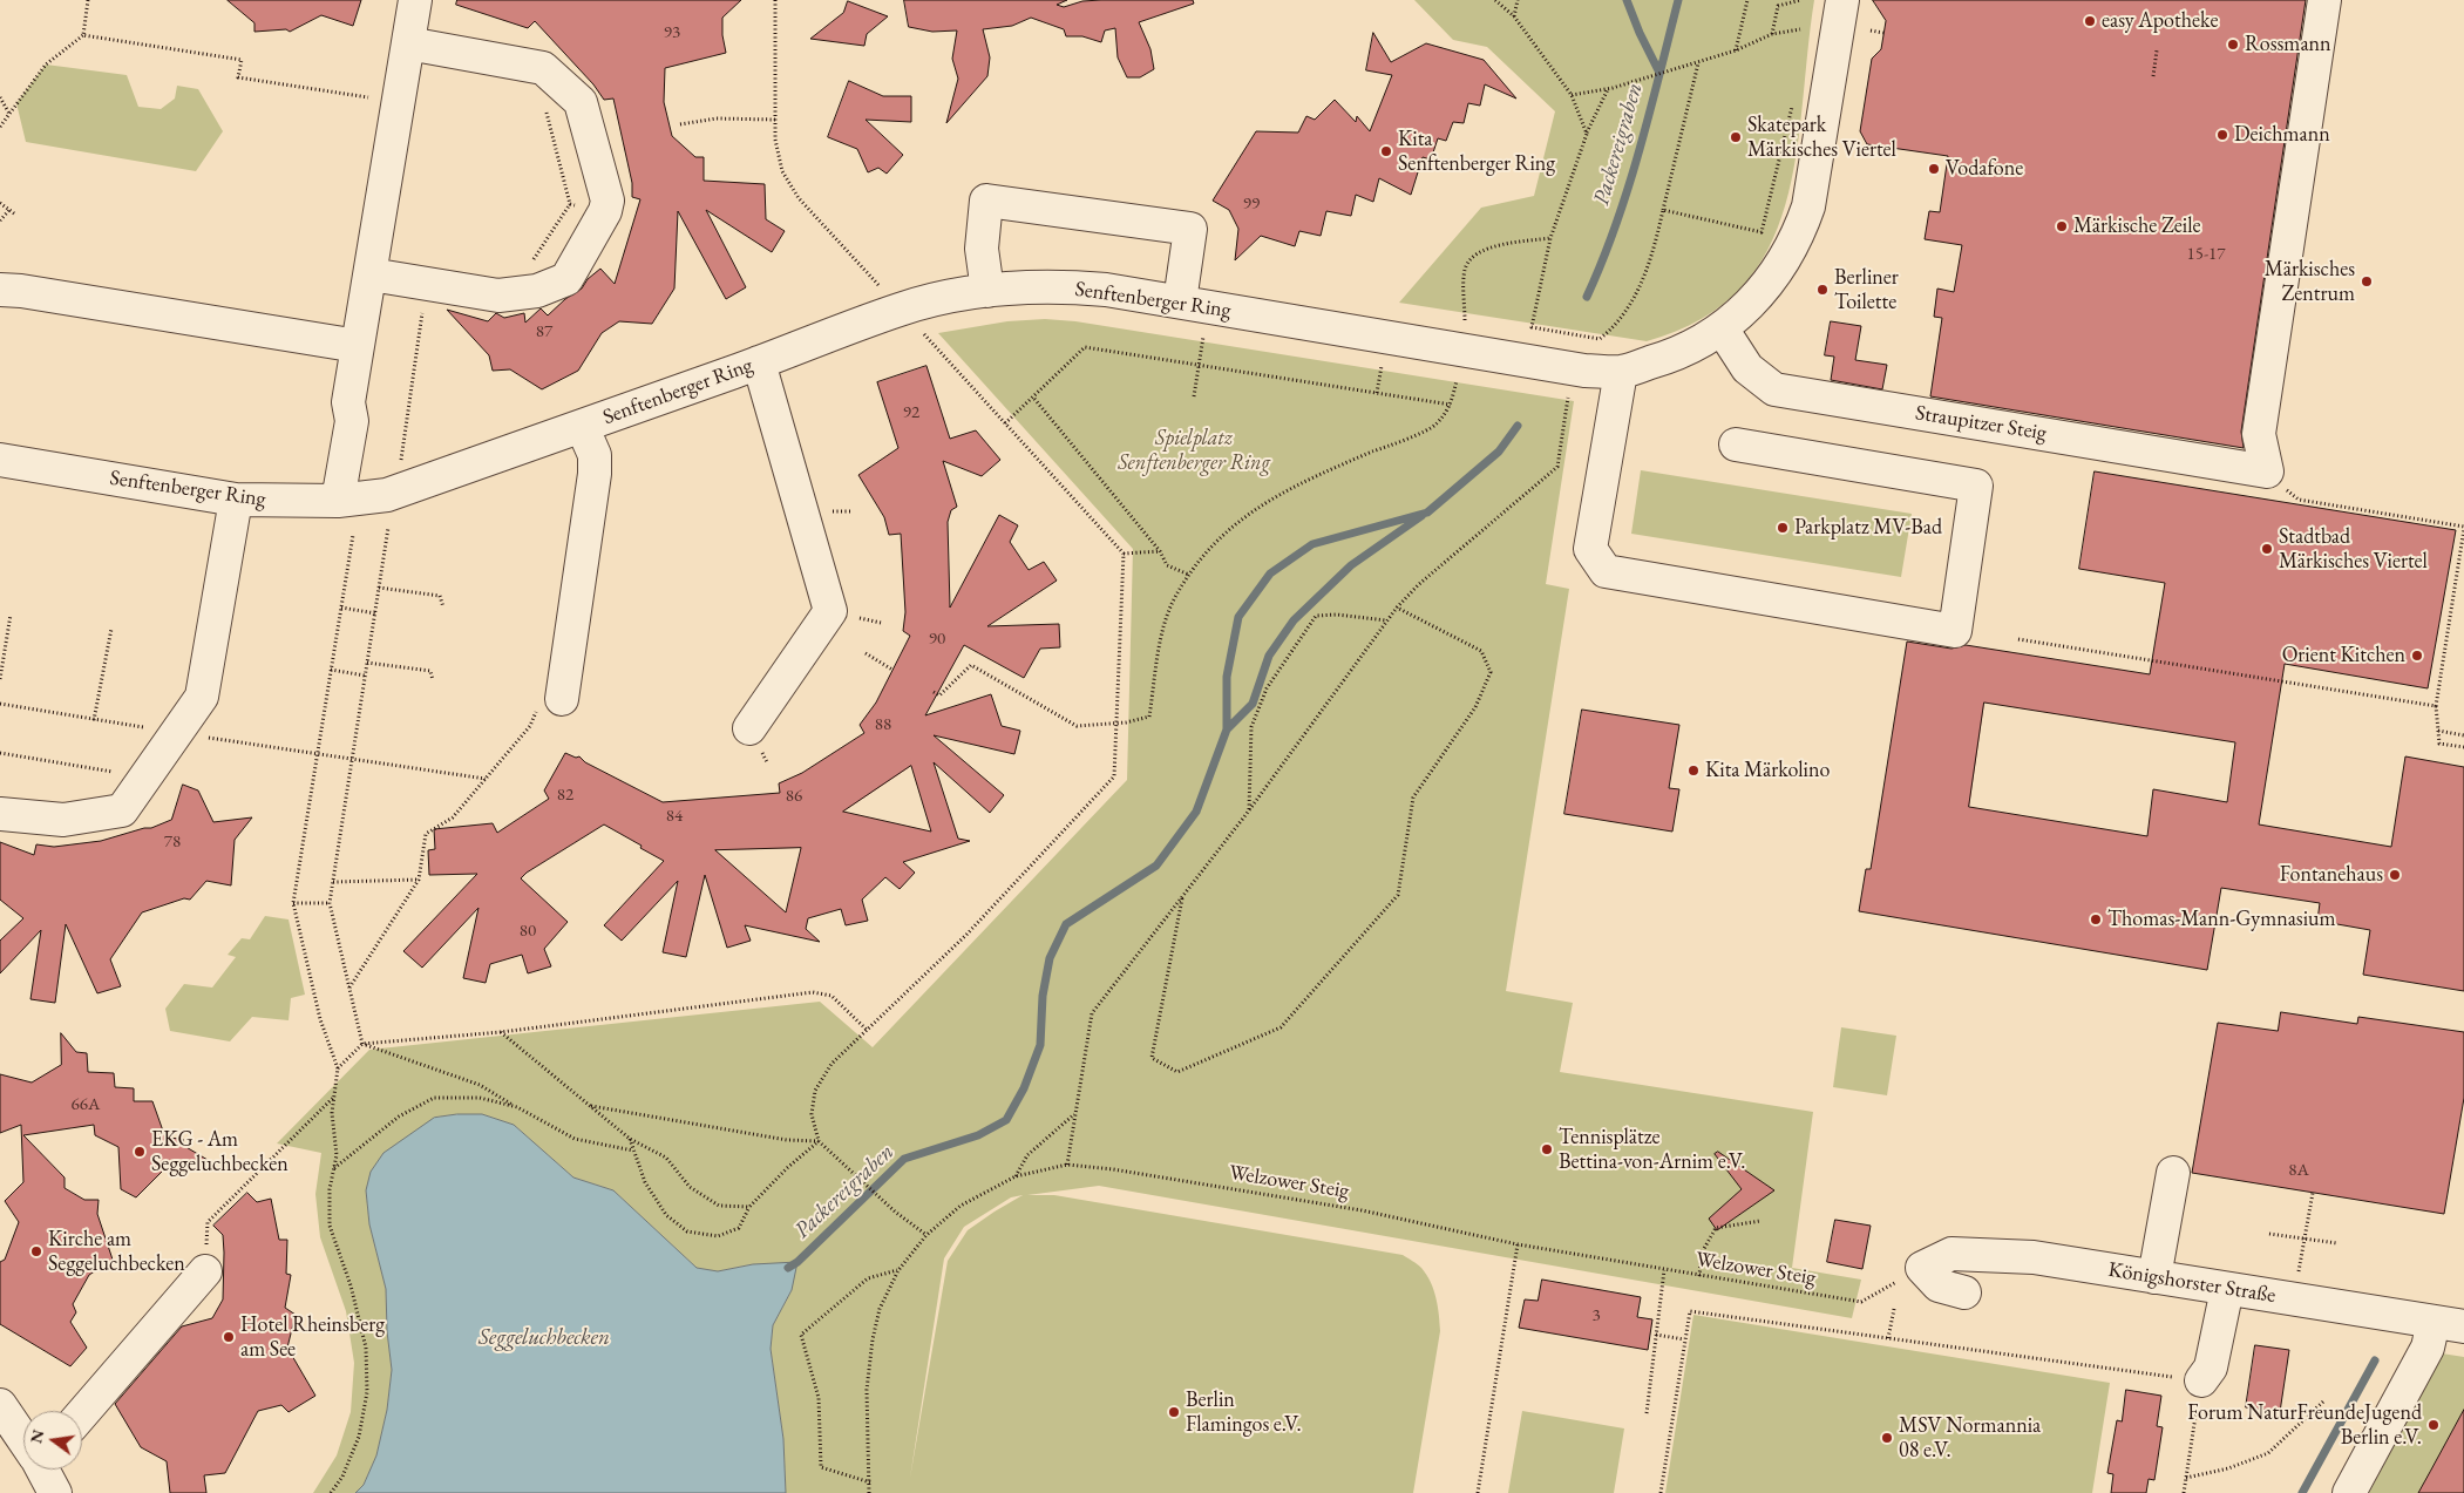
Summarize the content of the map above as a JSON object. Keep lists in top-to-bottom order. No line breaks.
{"streets":{"street":["Senftenberger Ring","Straupitzer Steig","Königshorster Straße"],"path":["Welzower Steig"]},"crossings":[["Senftenberger Ring","Straupitzer Steig"],["Welzower Steig","Königshorster Straße"]],"water":["Packereigraben","Seggeluchbecken"],"parks":["Spielplatz Senftenberger Ring"],"places":["easy Apotheke","Rossmann","Deichmann","Skatepark Märkisches Viertel","Kita Senftenberger Ring","Vodafone","Märkische Zeile","Märkisches Zentrum","Berliner Toilette","Parkplatz MV-Bad","Stadtbad Märkisches Viertel","Orient Kitchen","Kita Märkolino","Fontanehaus","Thomas-Mann-Gymnasium","Tennisplätze Bettina-von-Arnim e.V.","EKG - Am Seggeluchbecken","Kirche am Seggeluchbecken","Hotel Rheinsberg am See","Berlin Flamingos e.V.","Forum NaturFreundeJugend Berlin e.V.","MSV Normannia 08 e.V."],"house_numbers":["93","99","15-17","87","92","90","88","82","86","84","78","80","66A","8A","3"],"north":"left"}
